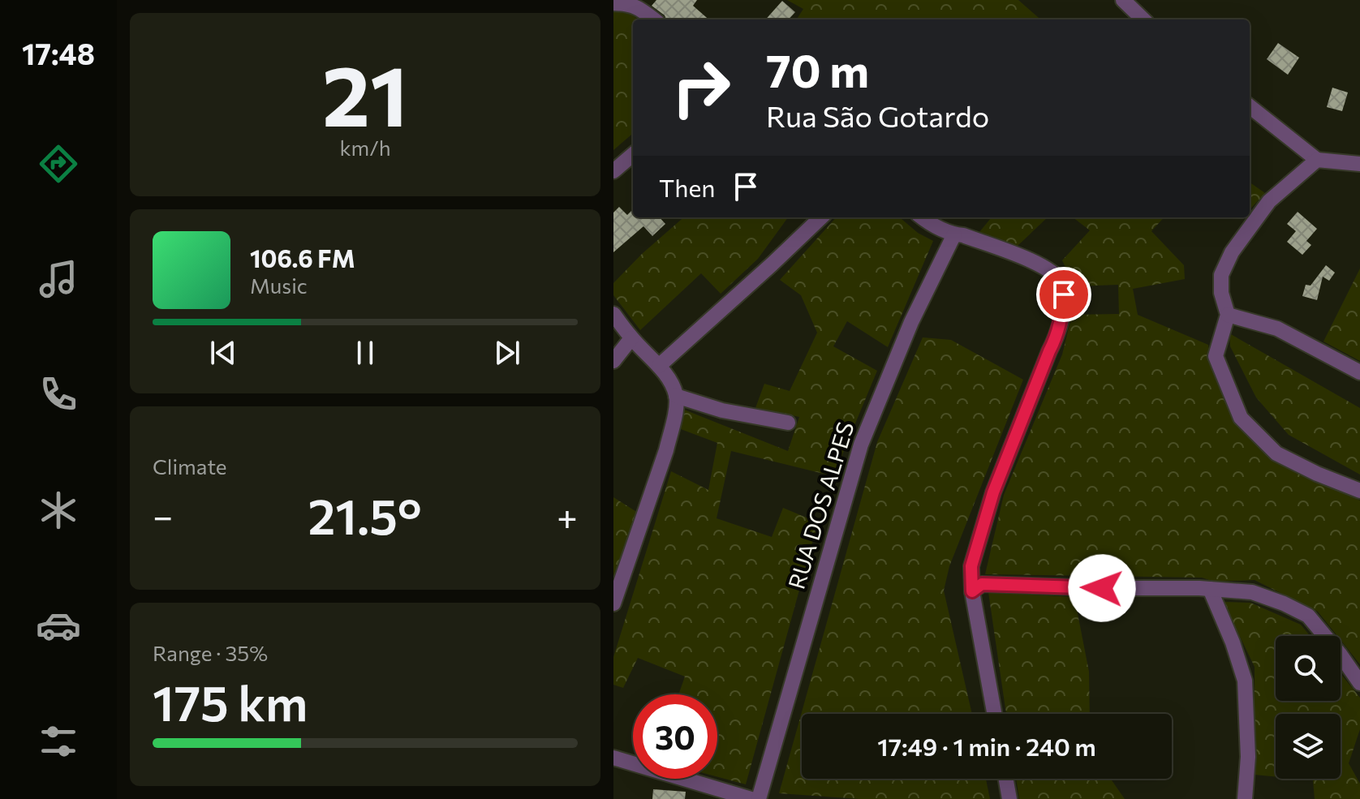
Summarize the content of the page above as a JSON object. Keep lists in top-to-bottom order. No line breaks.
{"streets":{"street":["RUA DOS ALPES"]},"page":{"tabs":"17:48","tile":[["21","km/h"],"Climate",["Range · 35%","175 km"]],"turn":["70 m","Rua São Gotardo"],"then":"Then","song":["106.6 FM","Music"],"heat":["−","21.5°","+"],"limit":"30","trip":"17:49 · 1 min · 240 m"}}
